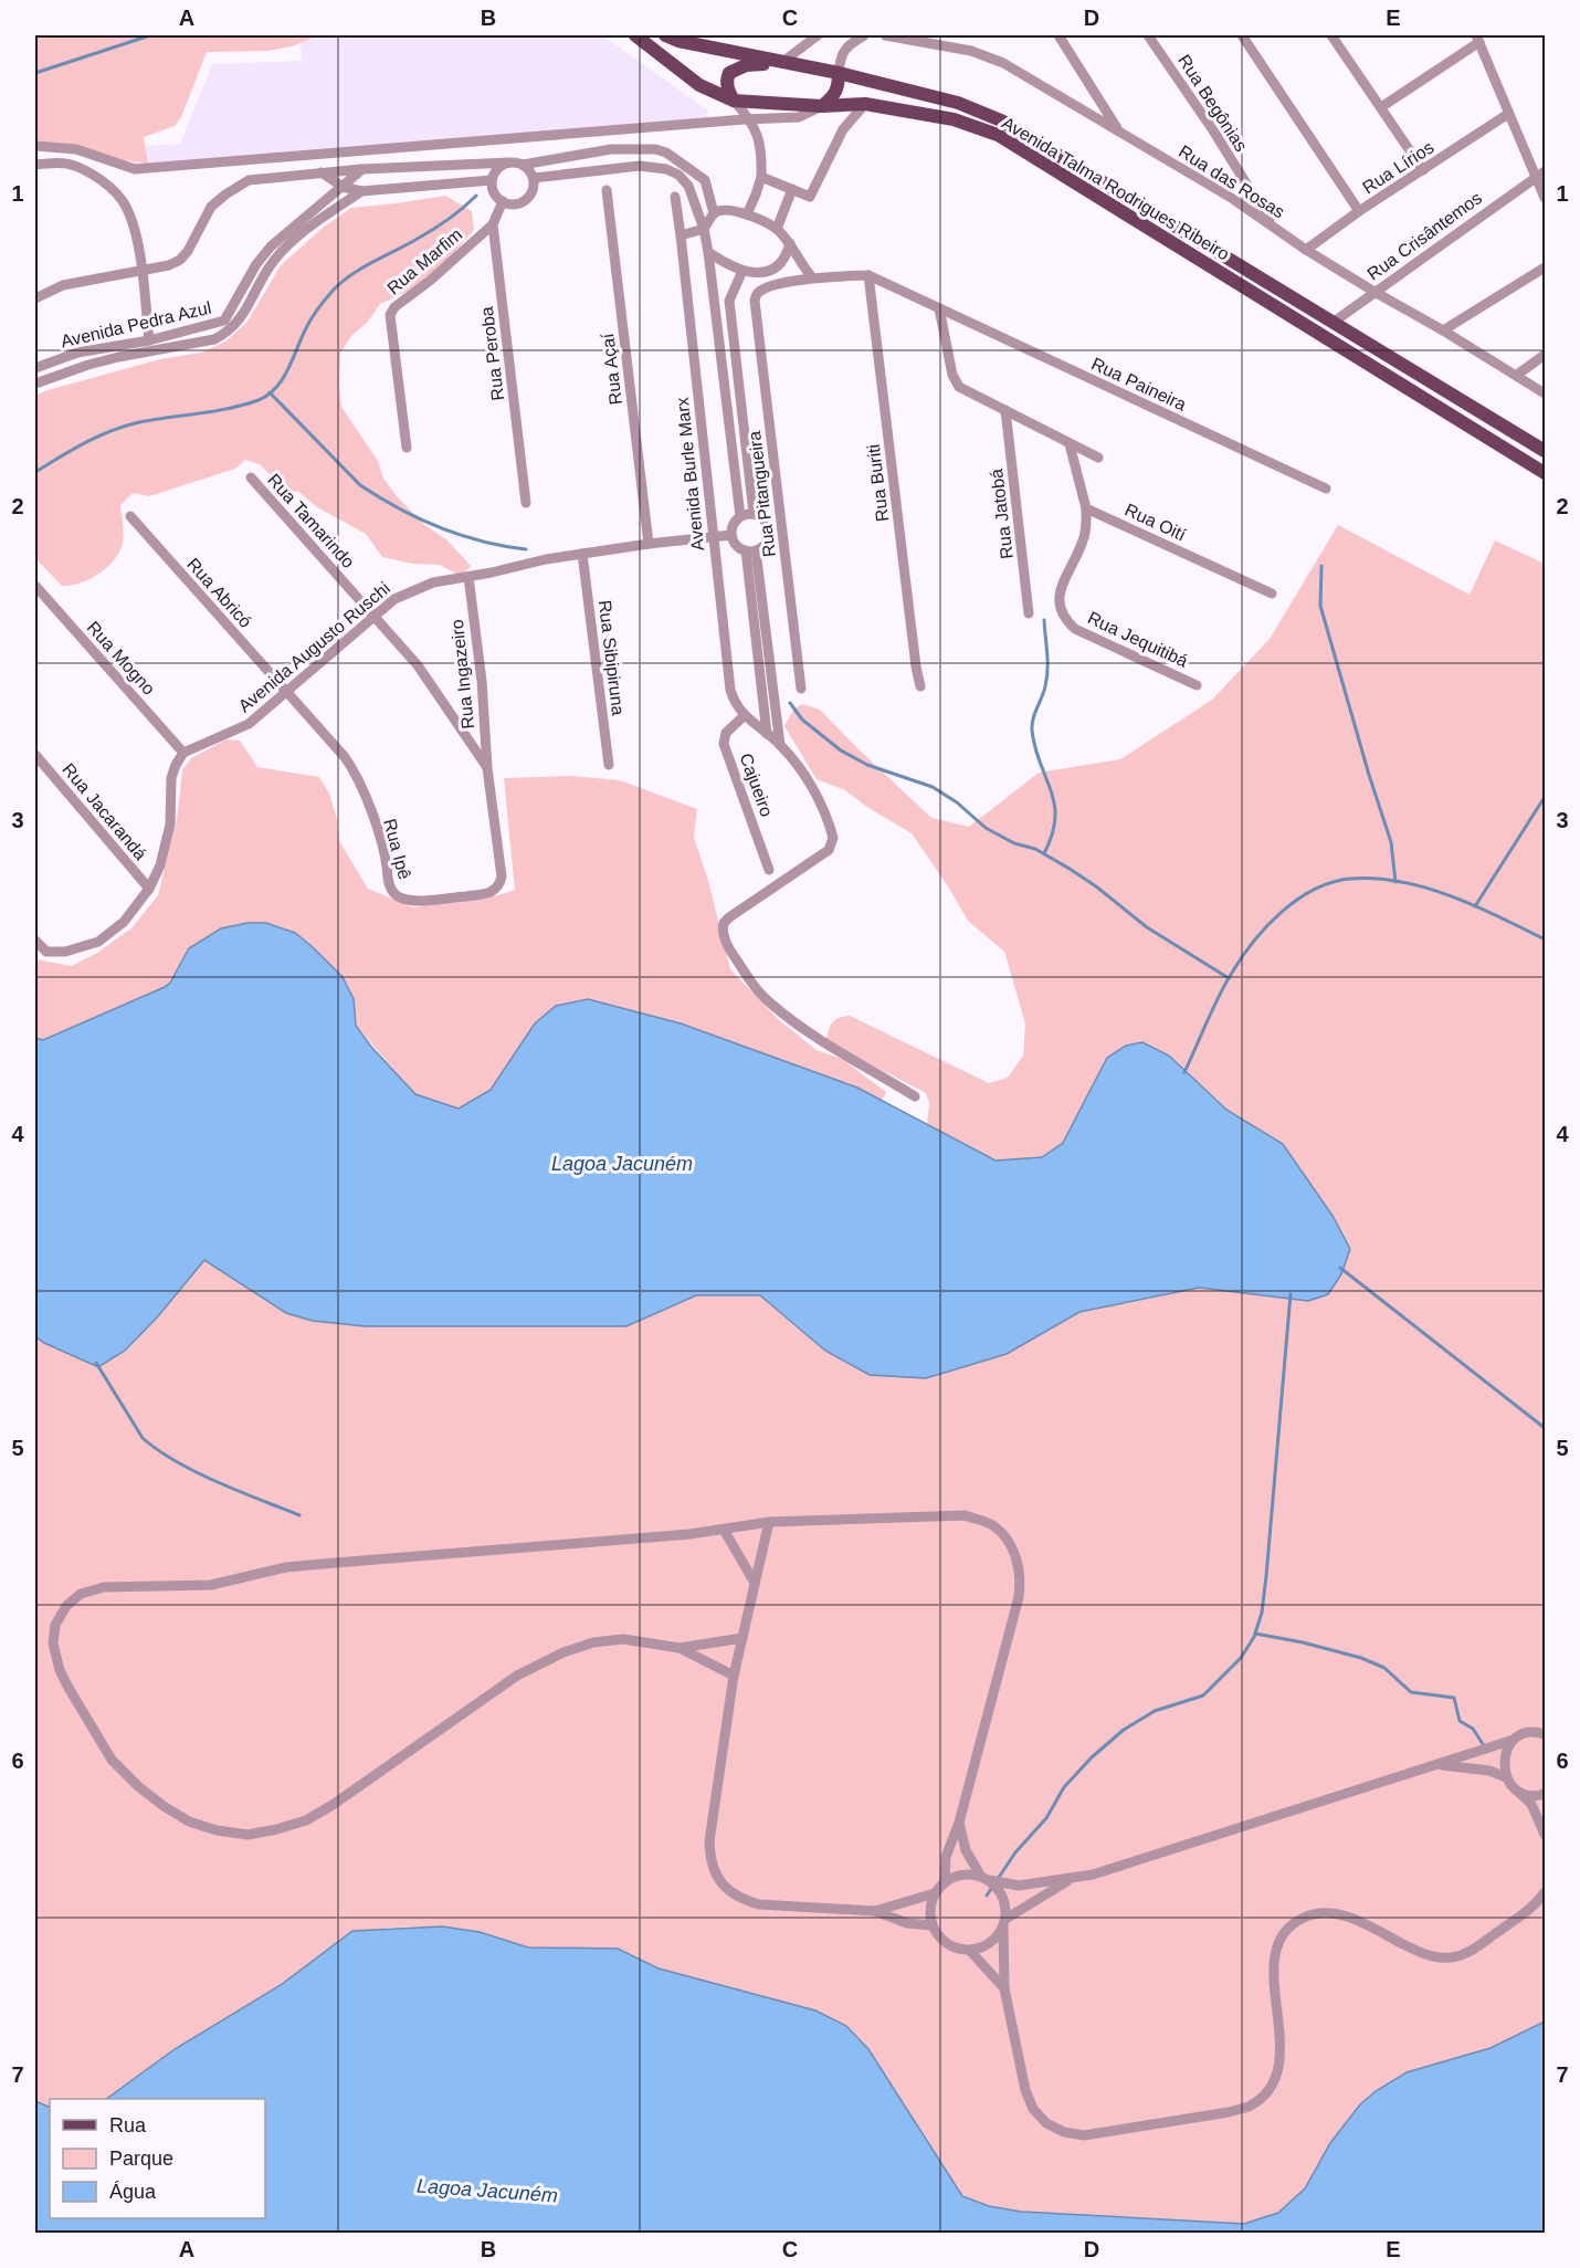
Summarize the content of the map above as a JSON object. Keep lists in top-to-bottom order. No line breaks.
{"streets":{"main road":["Avenida Talma Rodrigues Ribeiro"],"street":["Rua Begônias","Rua Lírios","Rua das Rosas","Rua Crisântemos","Rua Marfim","Avenida Pedra Azul","Rua Peroba","Rua Açaí","Rua Paineira","Avenida Burle Marx","Rua Buriti","Rua Pitangueira","Rua Jatobá","Rua Tamarindo","Rua Oití","Rua Abricó","Rua Jequitibá","Avenida Augusto Ruschi","Rua Mogno","Rua Sibipiruna","Rua Ingazeiro","Cajueiro","Rua Jacarandá","Rua Ipê"]},"crossings":[["Rua Begônias","Rua das Rosas"],["Rua Lírios","Rua das Rosas"],["Rua das Rosas","Rua Crisântemos"],["Avenida Talma Rodrigues Ribeiro","Rua Crisântemos"],["Rua Marfim","Rua Peroba"],["Rua Açaí","Avenida Augusto Ruschi"],["Rua Paineira","Rua Buriti"],["Avenida Burle Marx","Avenida Augusto Ruschi"],["Avenida Burle Marx","Cajueiro"],["Rua Tamarindo","Avenida Augusto Ruschi"],["Rua Tamarindo","Rua Ingazeiro"],["Rua Tamarindo","Rua Ipê"],["Rua Oití","Rua Jequitibá"],["Rua Abricó","Avenida Augusto Ruschi"],["Rua Abricó","Rua Ipê"],["Avenida Augusto Ruschi","Rua Mogno"],["Avenida Augusto Ruschi","Rua Sibipiruna"],["Avenida Augusto Ruschi","Rua Ingazeiro"],["Avenida Augusto Ruschi","Rua Ipê"],["Rua Ingazeiro","Rua Ipê"]],"water":["Lagoa Jacuném"],"legend":["Rua","Parque","Água"],"grid":{"columns":["A","B","C","D","E"],"rows":["1","2","3","4","5","6","7"]}}
